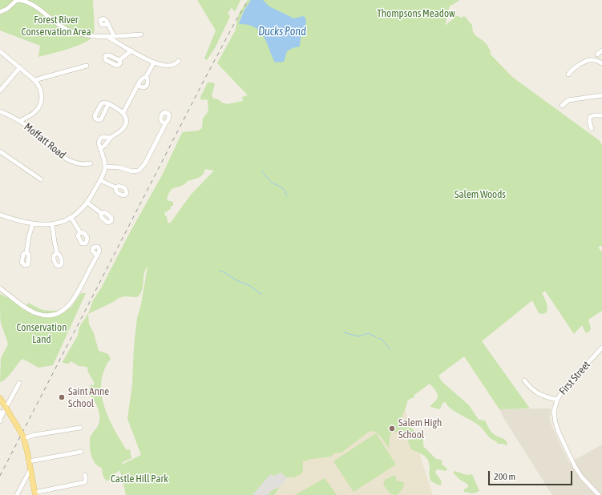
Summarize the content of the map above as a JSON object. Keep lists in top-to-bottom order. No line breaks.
{"streets":{"street":["Moffatt Road","First Street"]},"water":["Ducks Pond"],"parks":["Thompsons Meadow","Forest River Conservation Area","Salem Woods","Conservation Land","Castle Hill Park"],"places":["Saint Anne School","Salem High School"],"scale_bar":"200 m"}
